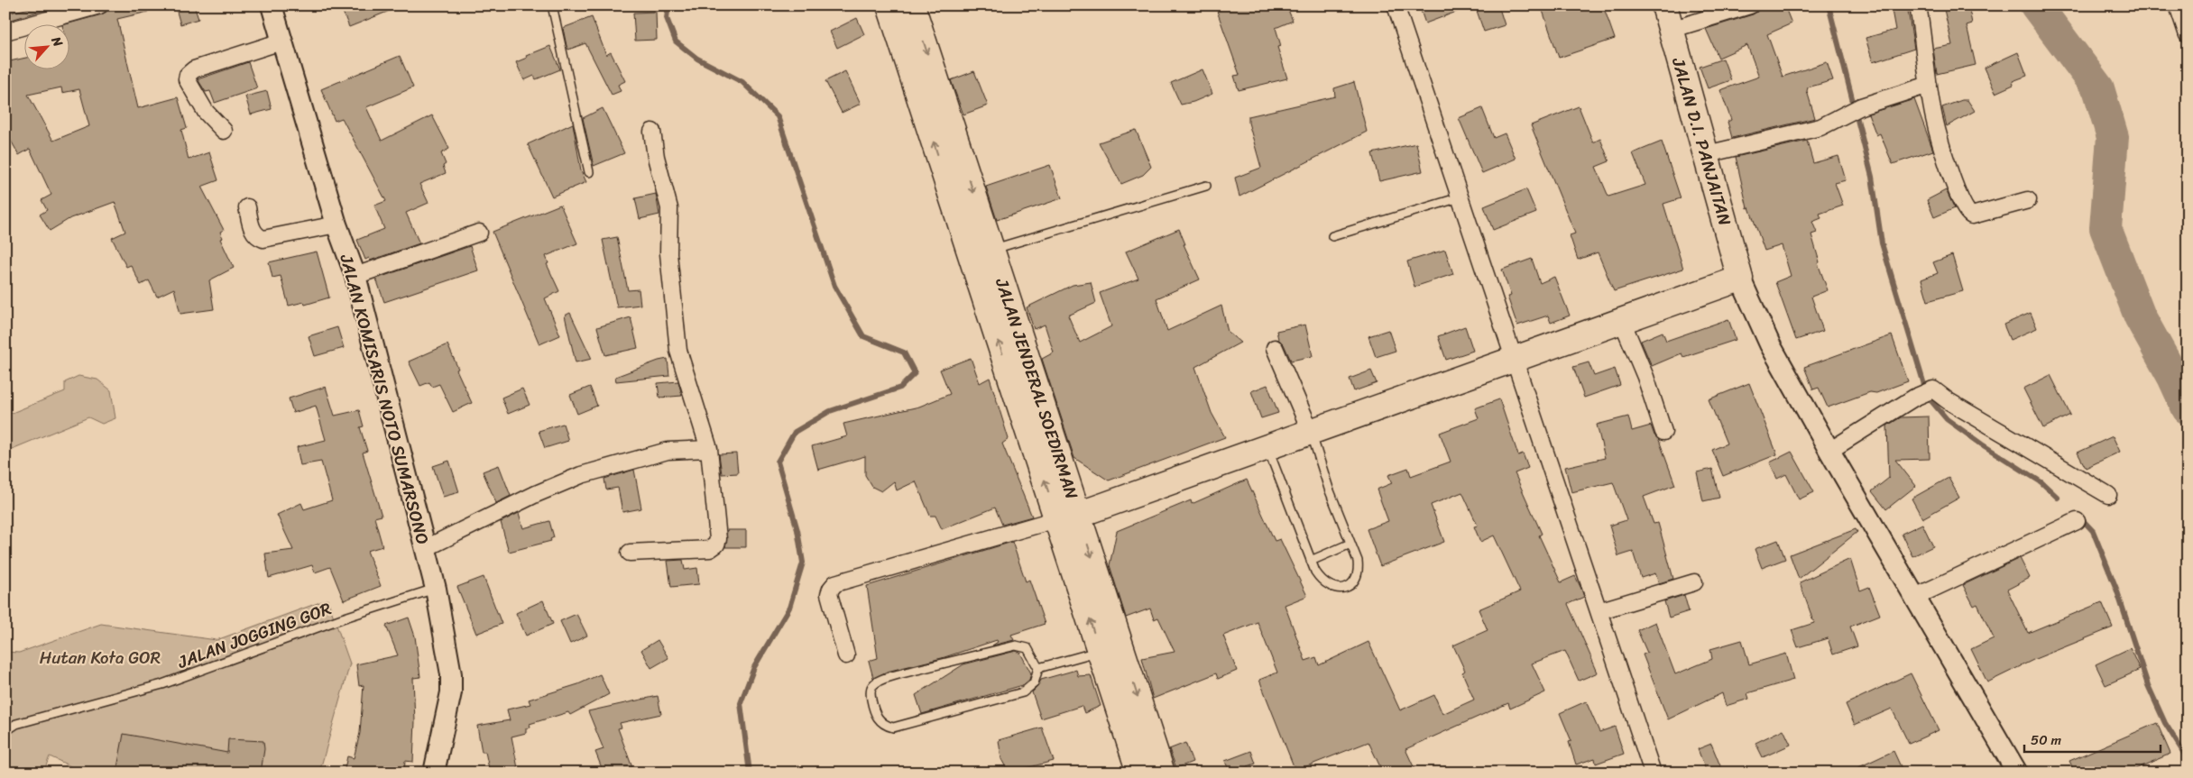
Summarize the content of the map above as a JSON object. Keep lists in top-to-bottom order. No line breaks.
{"streets":{"main road":["JALAN D.I. PANJAITAN","JALAN JENDERAL SOEDIRMAN"],"street":["JALAN KOMISARIS NOTO SUMARSONO"],"lane":["JALAN JOGGING GOR"]},"crossings":[["JALAN KOMISARIS NOTO SUMARSONO","JALAN JOGGING GOR"]],"parks":["Hutan Kota GOR"],"scale_bar":"50 m","north":"top right"}
